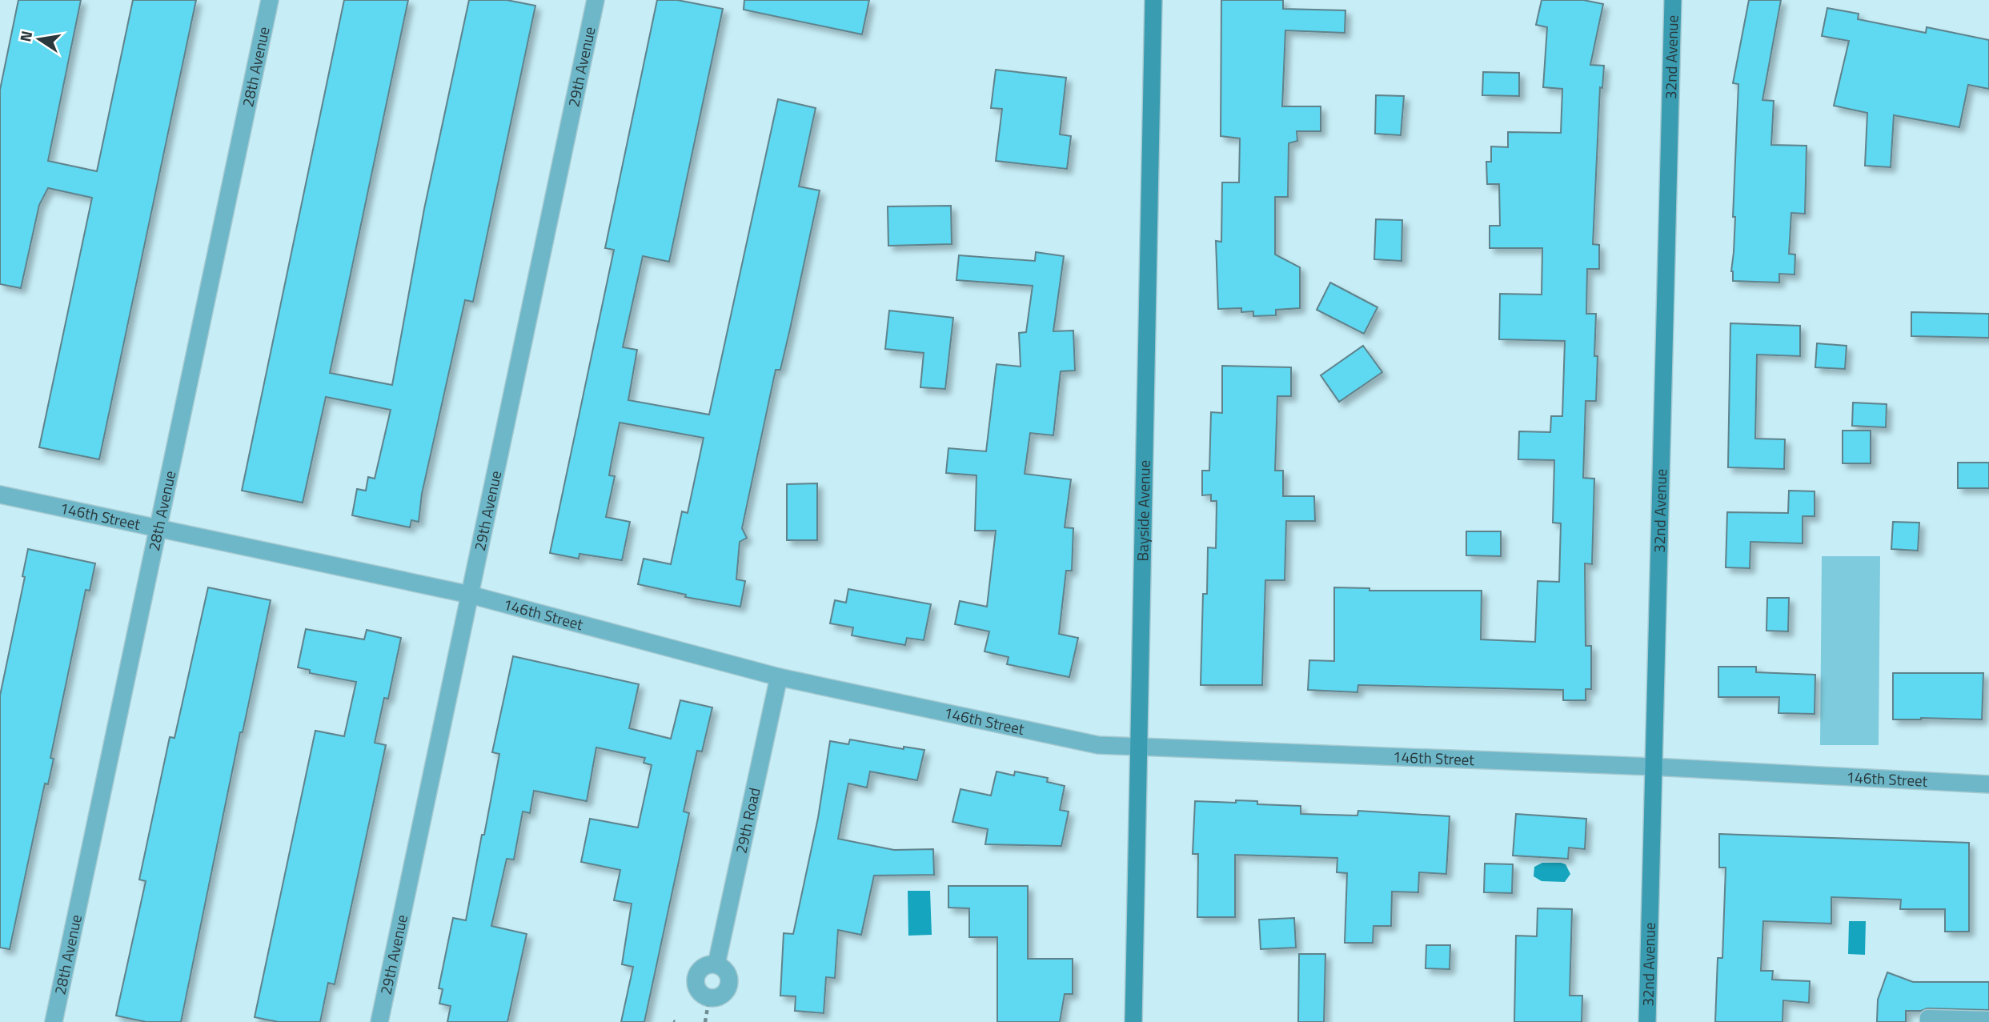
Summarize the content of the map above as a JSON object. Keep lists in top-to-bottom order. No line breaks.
{"streets":{"street":["32nd Avenue","28th Avenue","29th Avenue","Bayside Avenue","146th Street","29th Road"]},"crossings":[["32nd Avenue","146th Street"],["28th Avenue","146th Street"],["29th Avenue","146th Street"],["Bayside Avenue","146th Street"],["146th Street","29th Road"]],"north":"left"}
